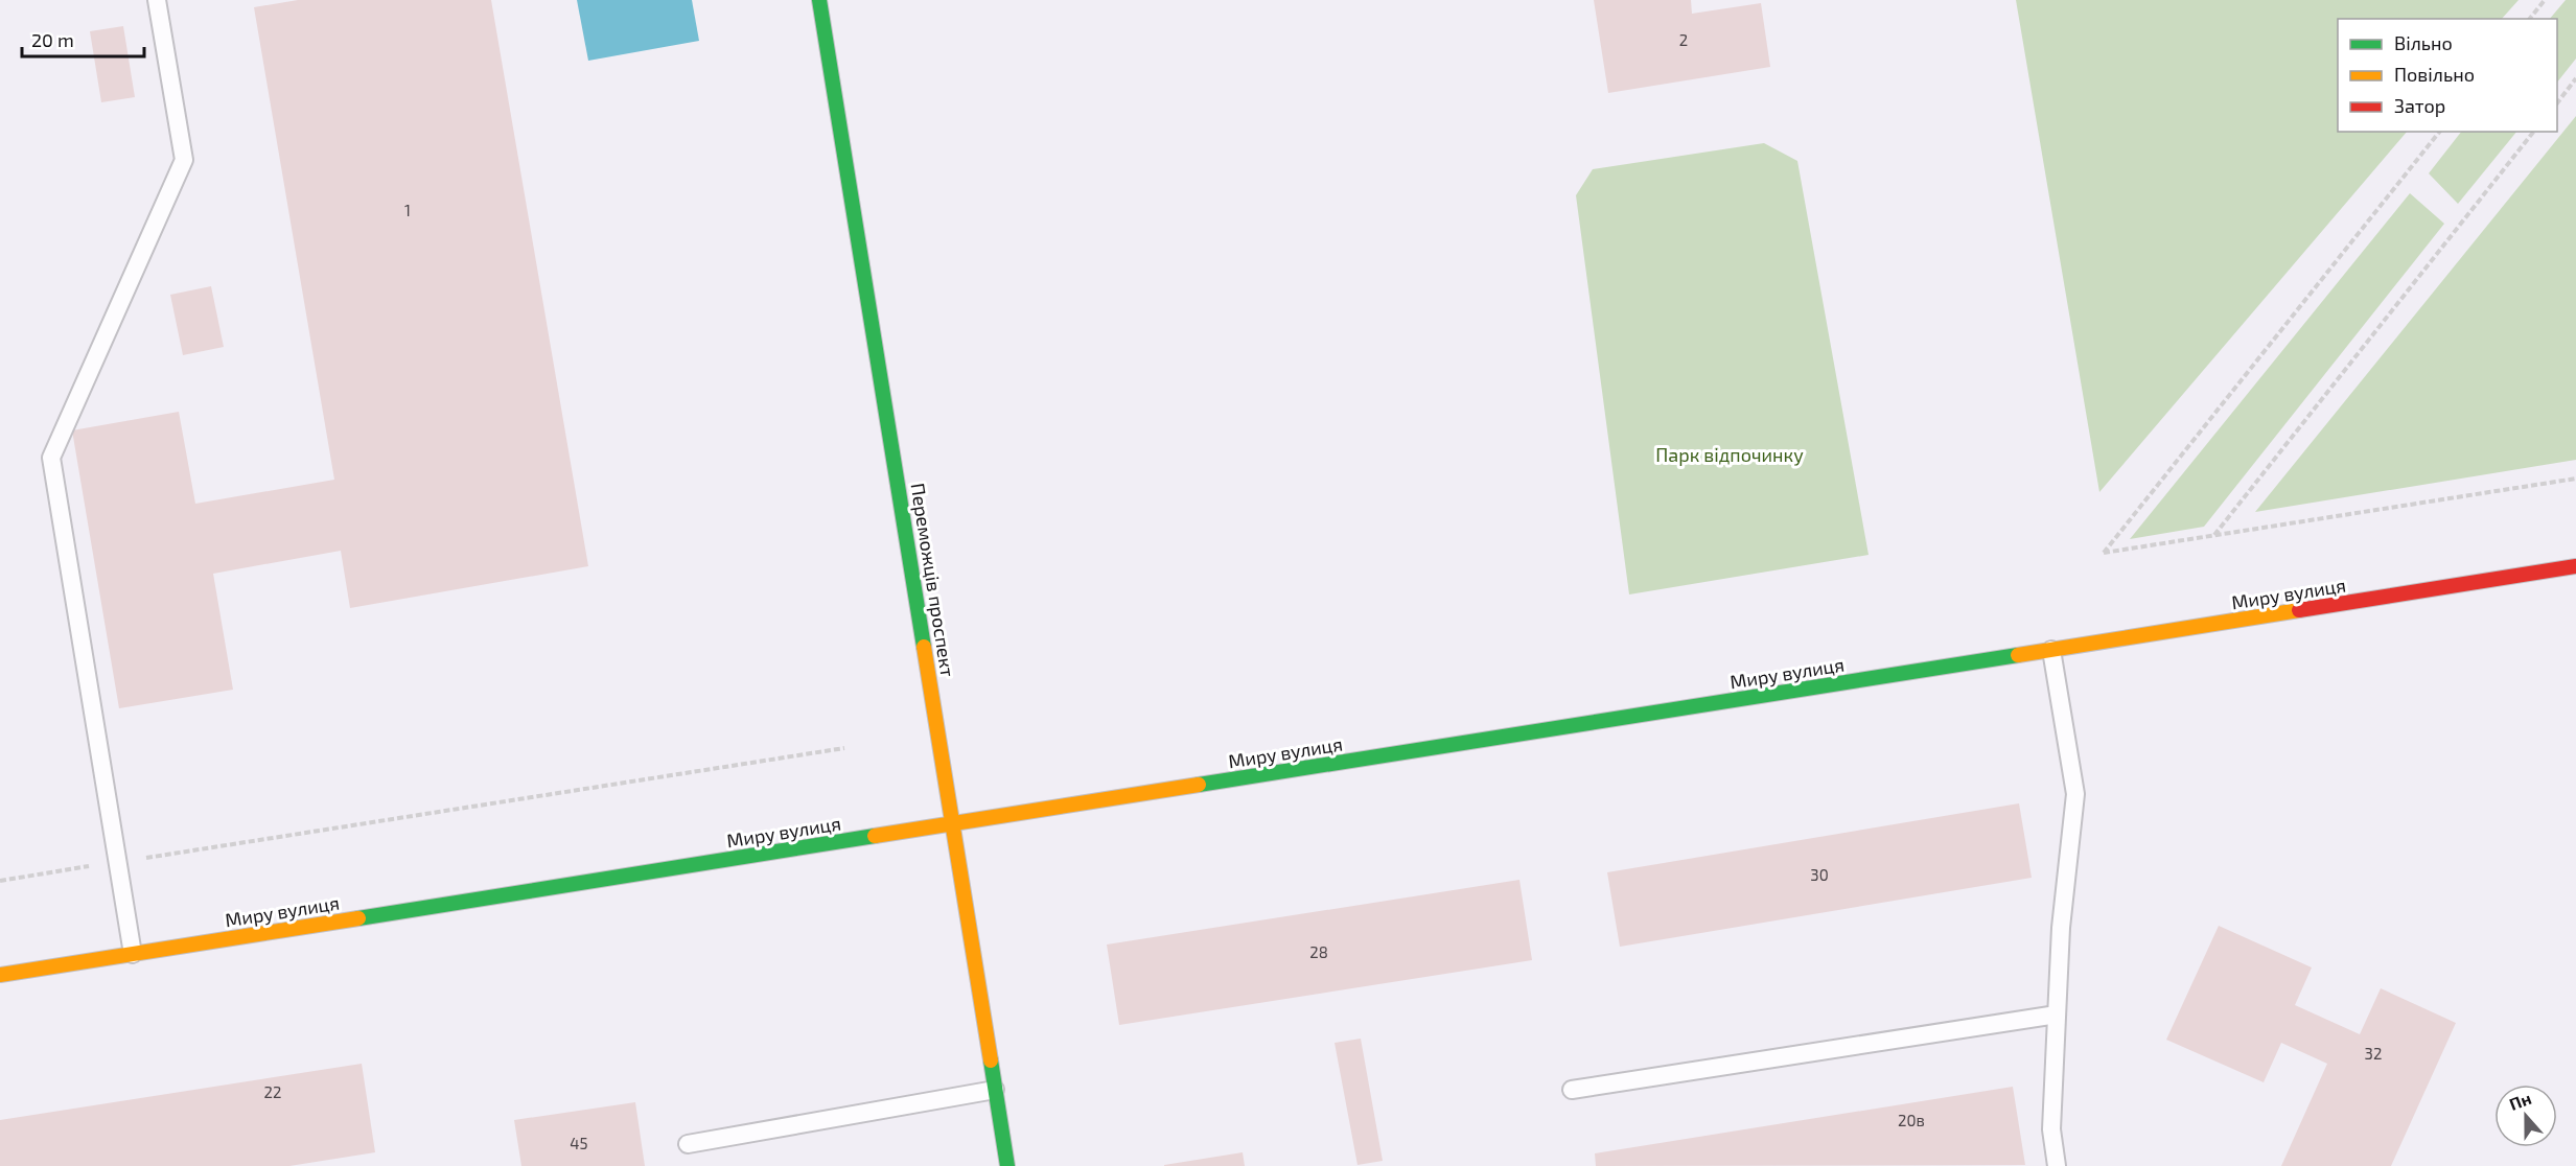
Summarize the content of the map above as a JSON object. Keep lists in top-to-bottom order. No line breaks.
{"streets":{"street":["Переможців проспект","Миру вулиця"]},"crossings":[["Переможців проспект","Миру вулиця"]],"parks":["Парк відпочинку"],"house_numbers":["2","1","30","28","32","22","20в","45"],"legend":["Вільно","Повільно","Затор"],"scale_bar":"20 m","north":"top"}
